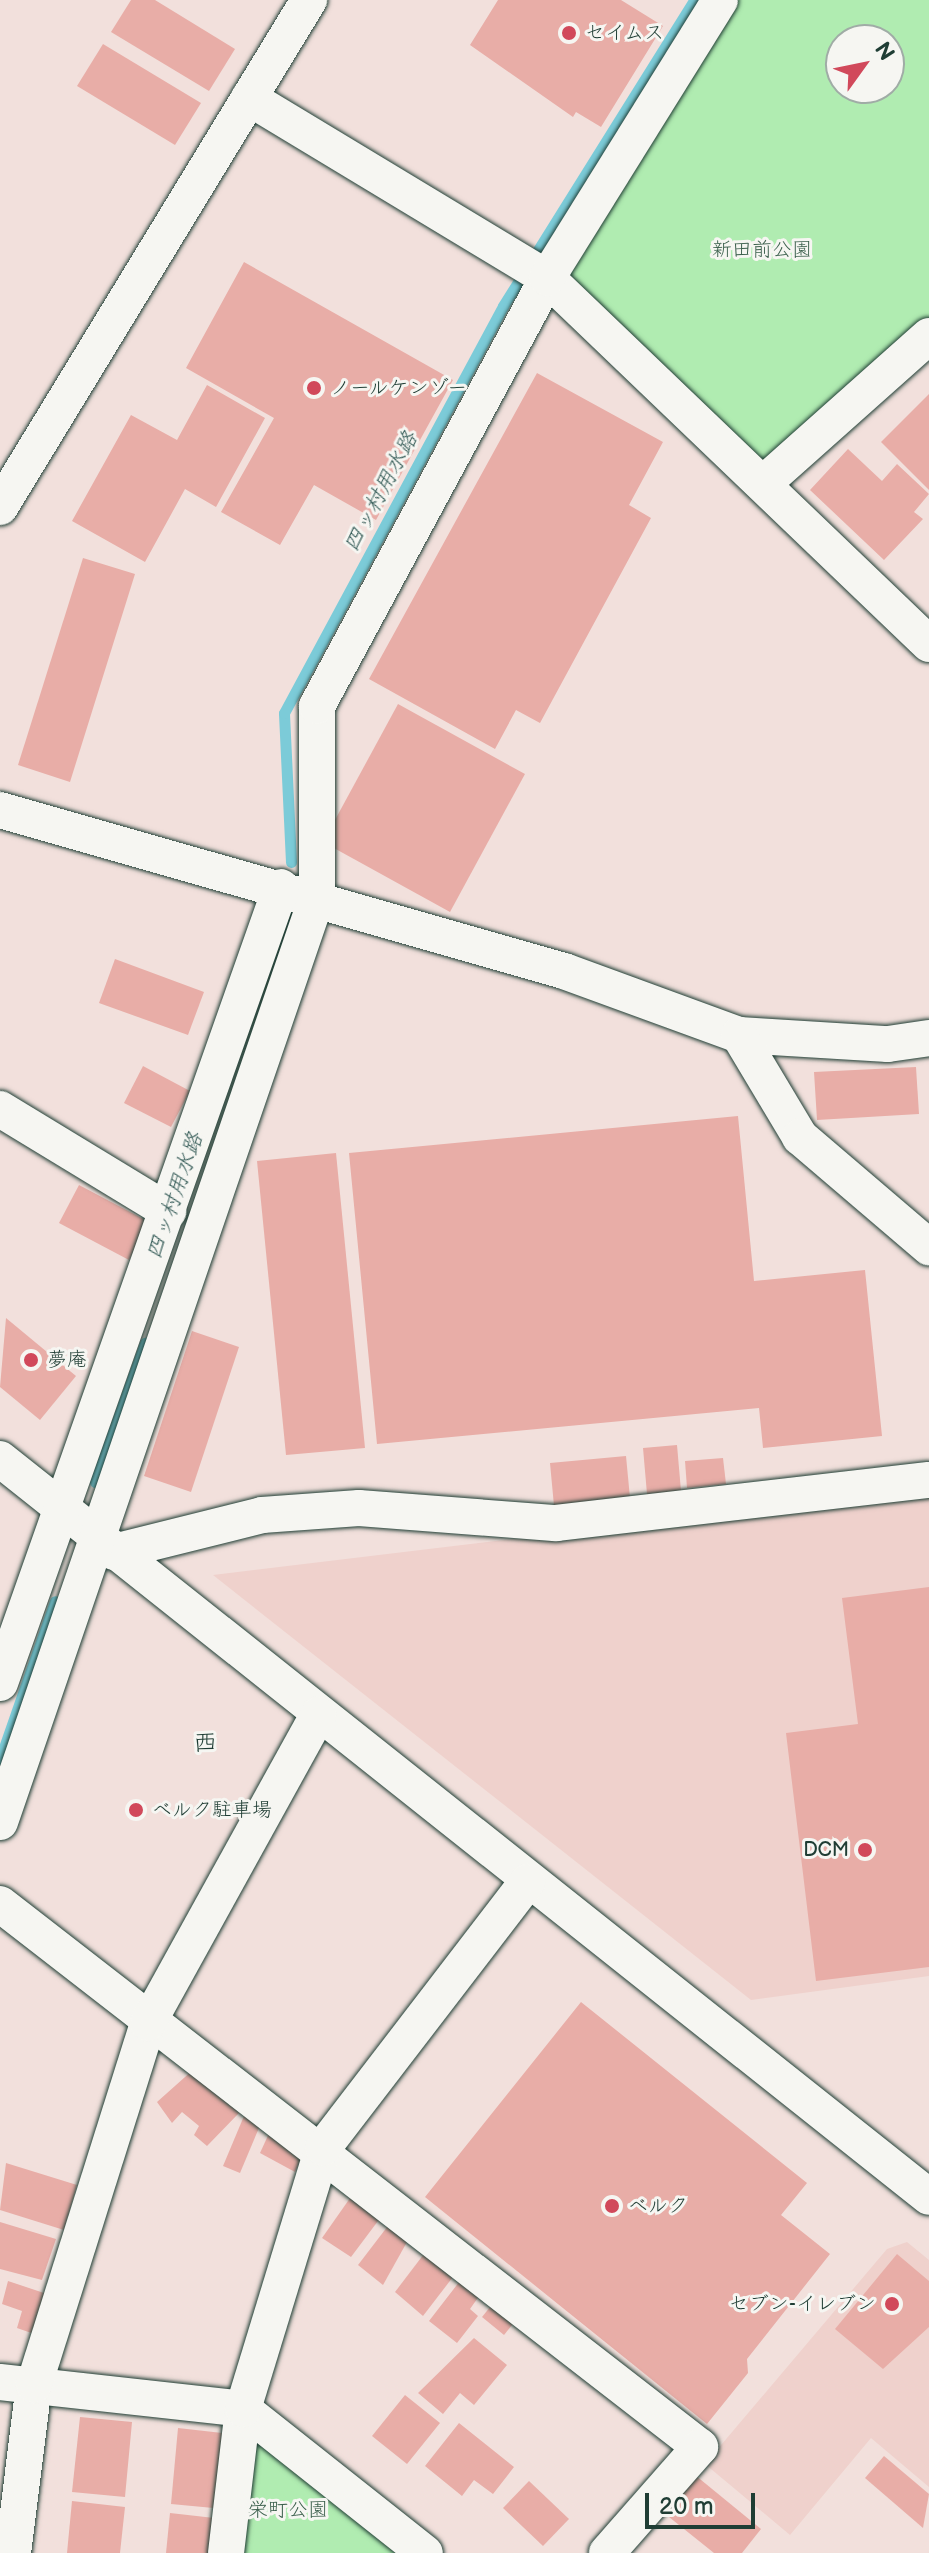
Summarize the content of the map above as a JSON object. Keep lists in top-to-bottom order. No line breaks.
{"districts":["西"],"water":["四ッ村用水路"],"parks":["新田前公園","栄町公園"],"places":["セイムス","ノールケンゾー","夢庵","ベルク駐車場","DCM","ベルク","セブン-イレブン"],"scale_bar":"20 m","north":"top right"}
